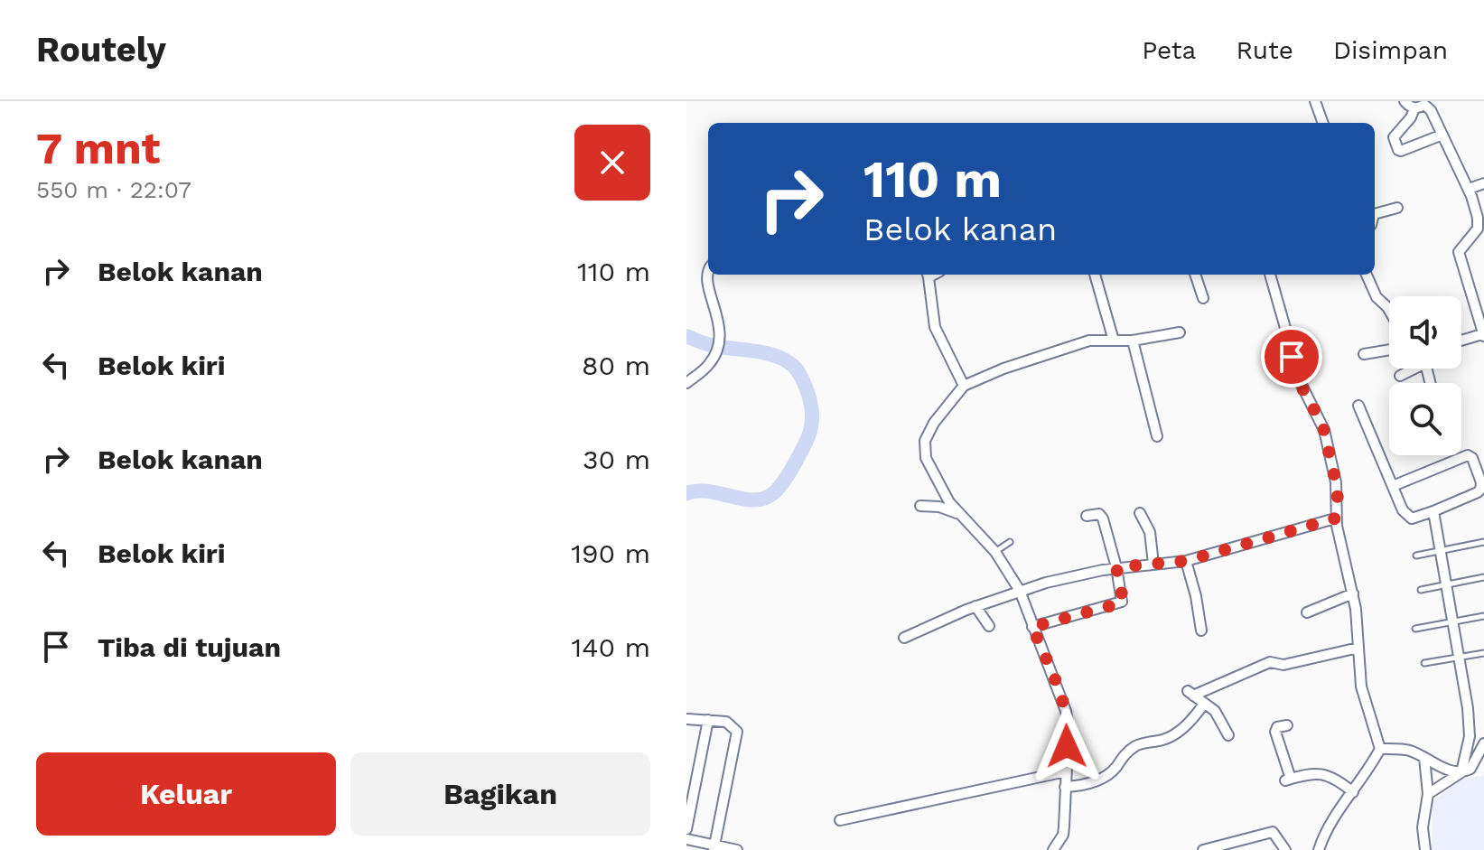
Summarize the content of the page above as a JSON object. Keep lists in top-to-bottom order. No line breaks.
{"page":{"header":"Routely","nav":["Peta","Rute","Disimpan"],"heading":["7 mnt","550 m · 22:07"],"turn":["110 m","Belok kanan"],"list":[{"name":"Belok kanan","value":"110 m"},{"name":"Belok kiri","value":"80 m"},{"name":"Belok kanan","value":"30 m"},{"name":"Belok kiri","value":"190 m"},{"name":"Tiba di tujuan","value":"140 m"}],"buttons":["Keluar","Bagikan"]}}
